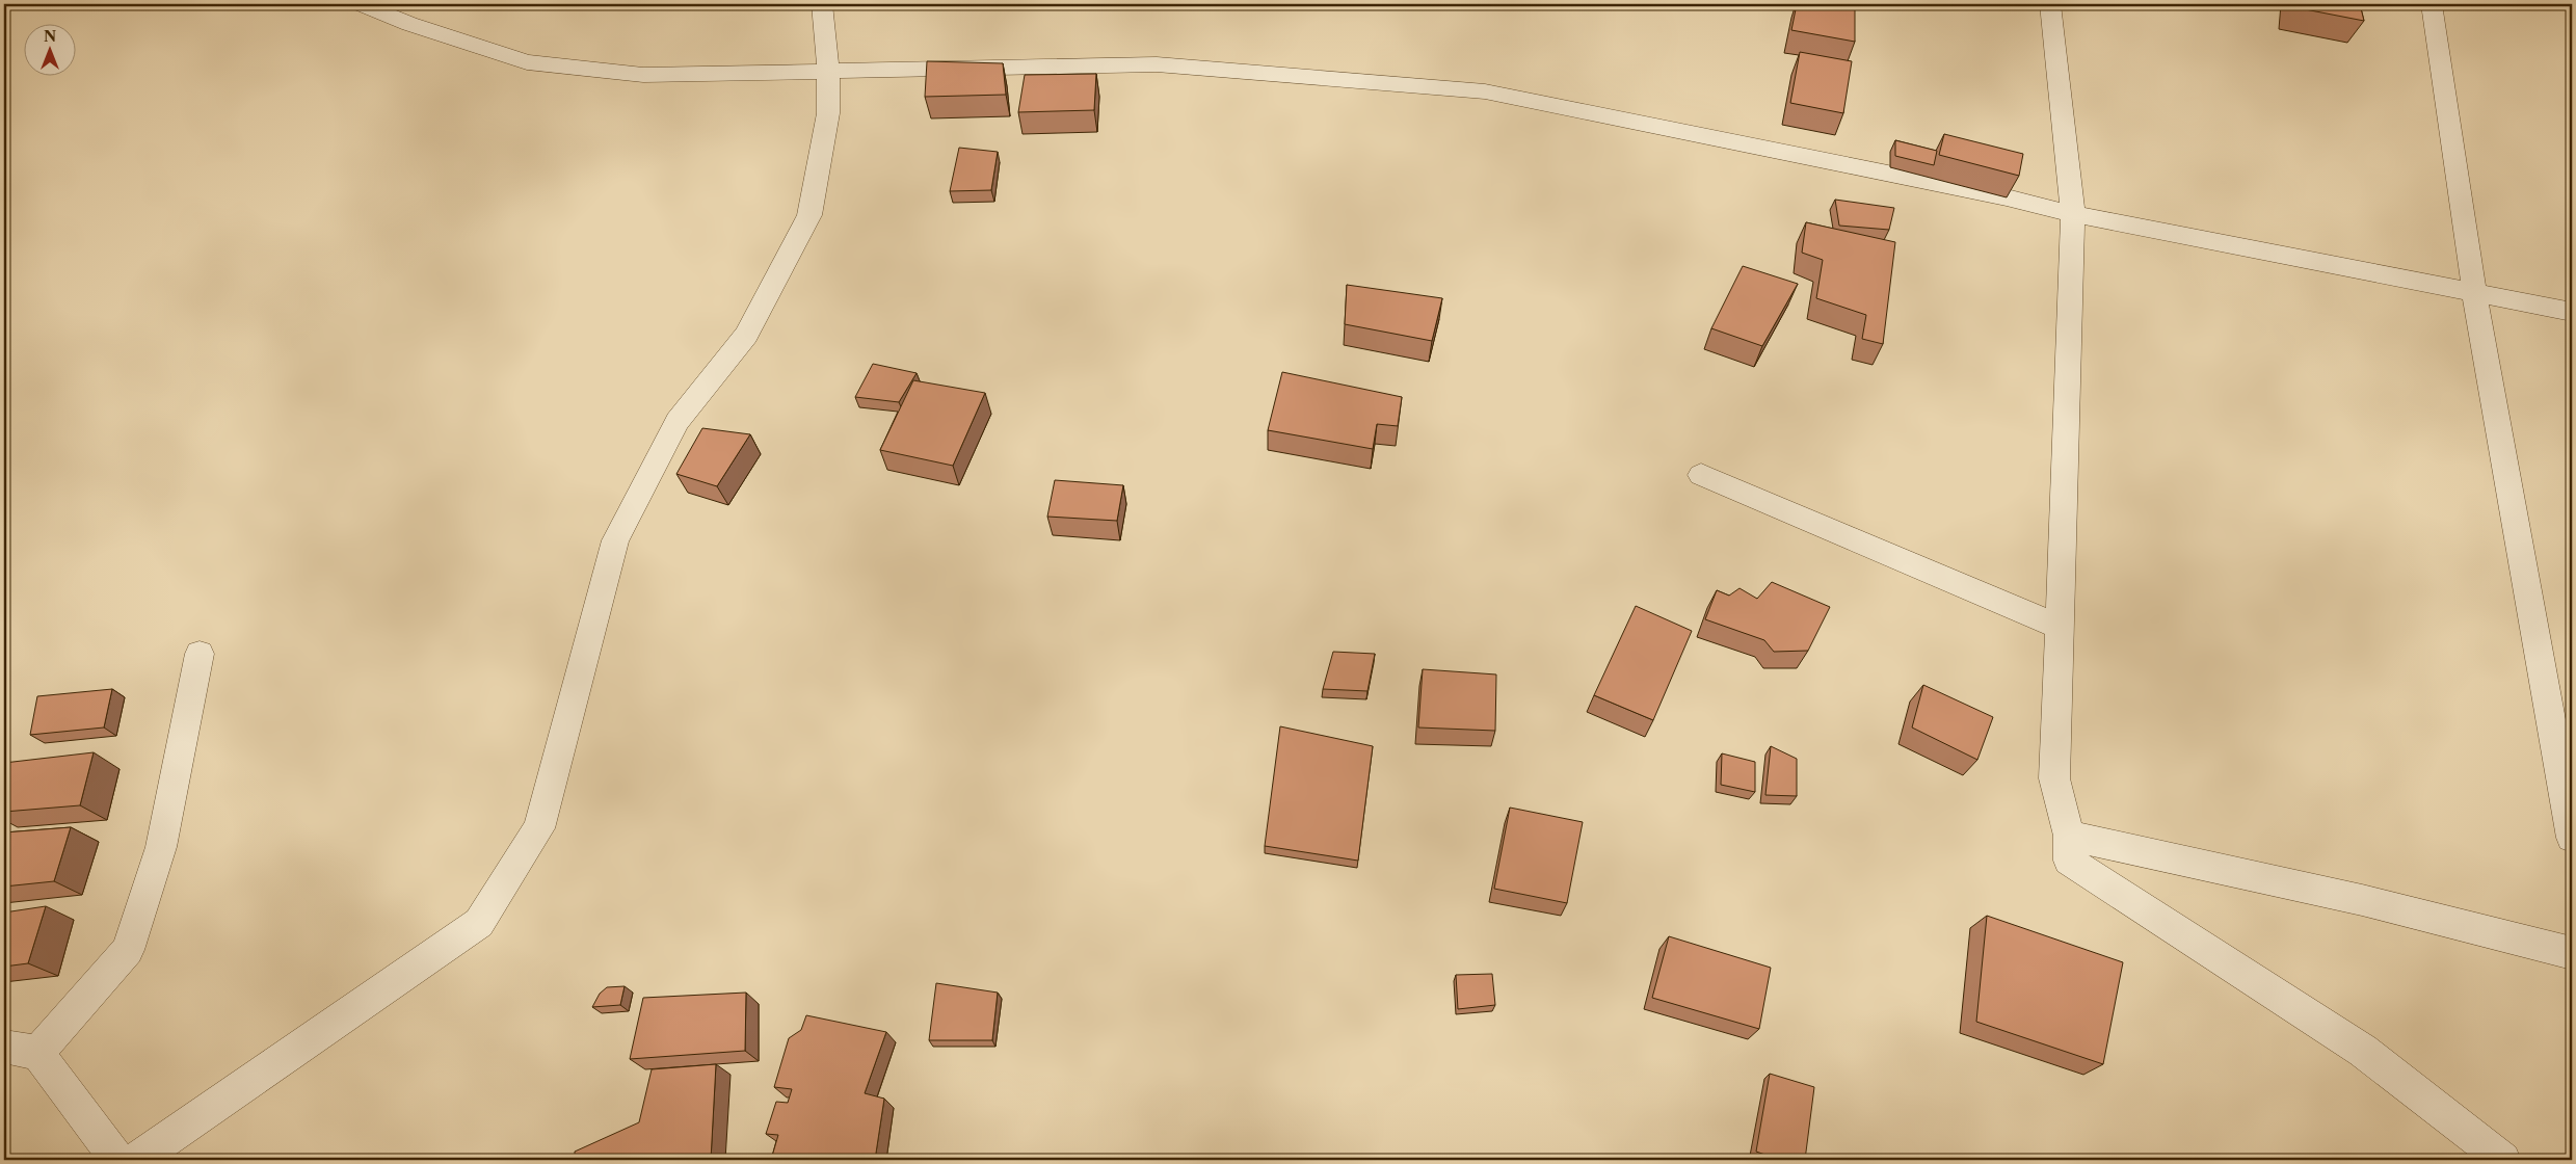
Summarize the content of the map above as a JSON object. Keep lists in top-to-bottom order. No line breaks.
{"north":"top"}
